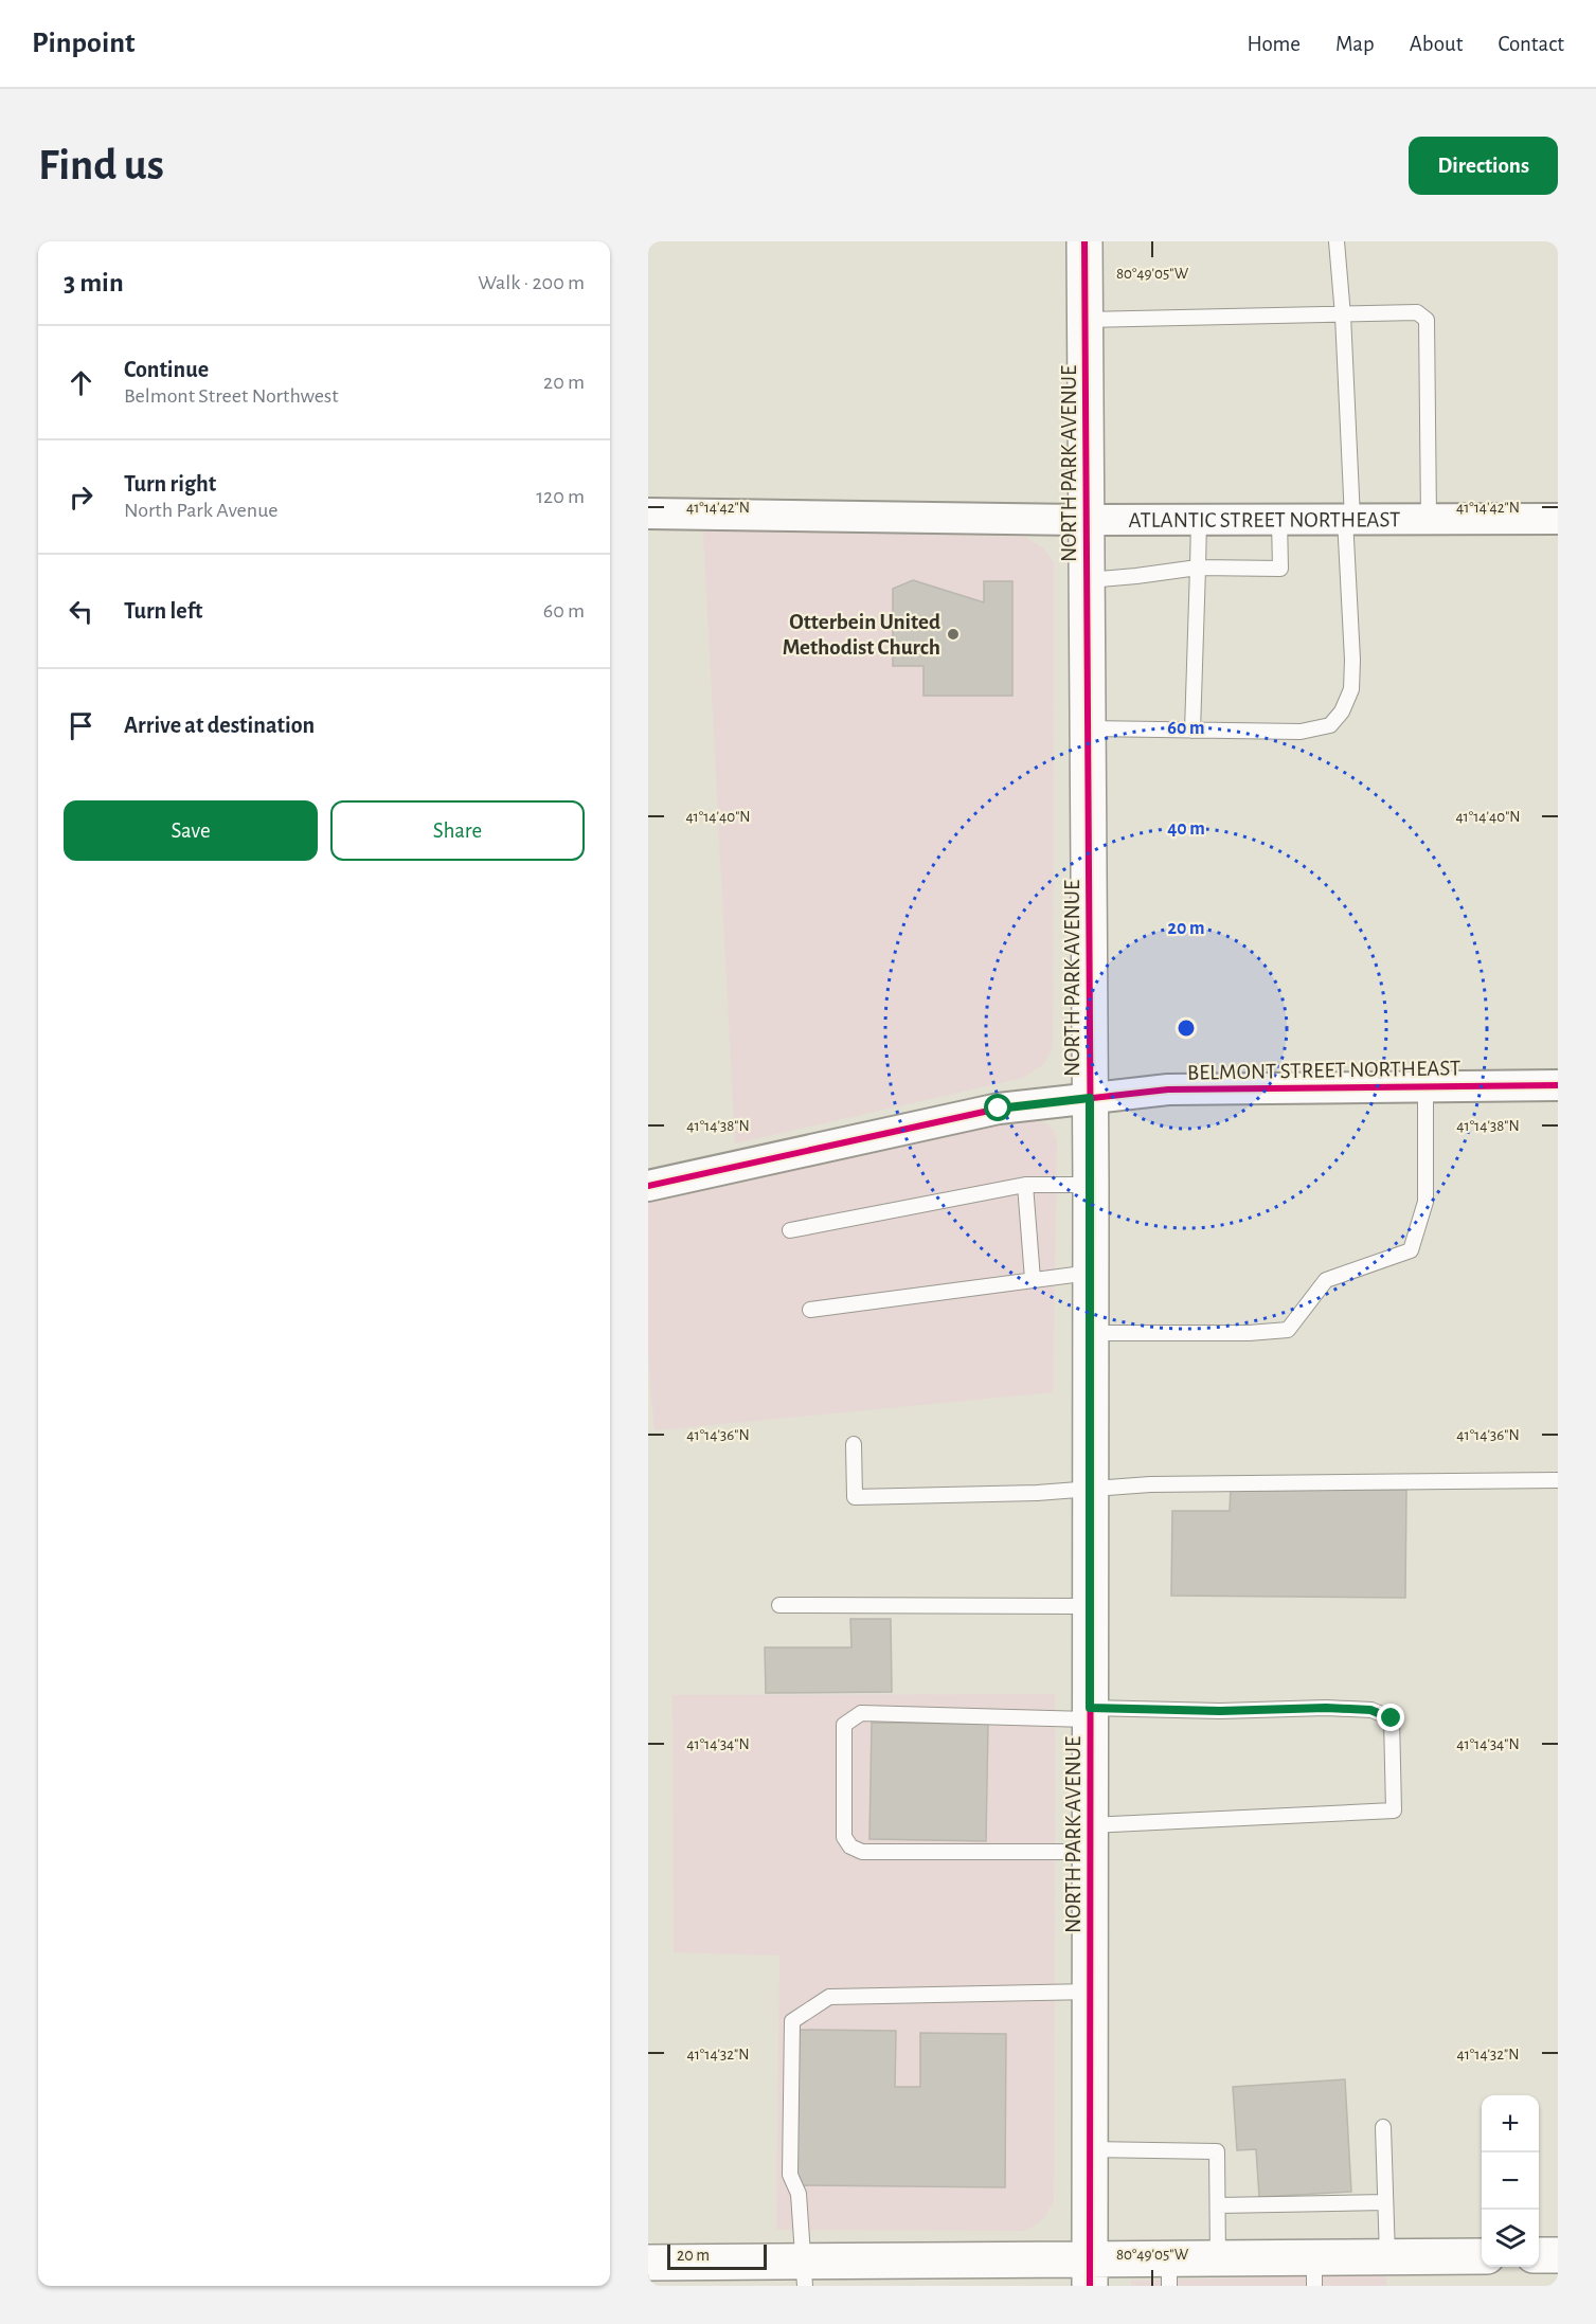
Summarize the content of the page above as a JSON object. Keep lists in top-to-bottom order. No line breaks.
{"streets":{"street":["NORTH PARK AVENUE","ATLANTIC STREET NORTHEAST","BELMONT STREET NORTHEAST"]},"crossings":[["NORTH PARK AVENUE","ATLANTIC STREET NORTHEAST"],["NORTH PARK AVENUE","BELMONT STREET NORTHEAST"]],"places":["Otterbein United Methodist Church"],"scale_bar":"20 m","page":{"header":"Pinpoint","nav":["Home","Map","About","Contact"],"buttons":["Directions",["Save","Share"]],"title":"Find us","heading":["3 min","Walk · 200 m"],"list":[["Continue","Belmont Street Northwest","20 m"],["Turn right","North Park Avenue","120 m"],["Turn left","60 m"],"Arrive at destination"],"map_buttons":["+","−"],"scale":"20 m"},"coordinates":["80°49'05\"W","41°14'42\"N","41°14'40\"N","41°14'38\"N","41°14'36\"N","41°14'34\"N","41°14'32\"N"],"rings":["60 m","40 m","20 m"]}
